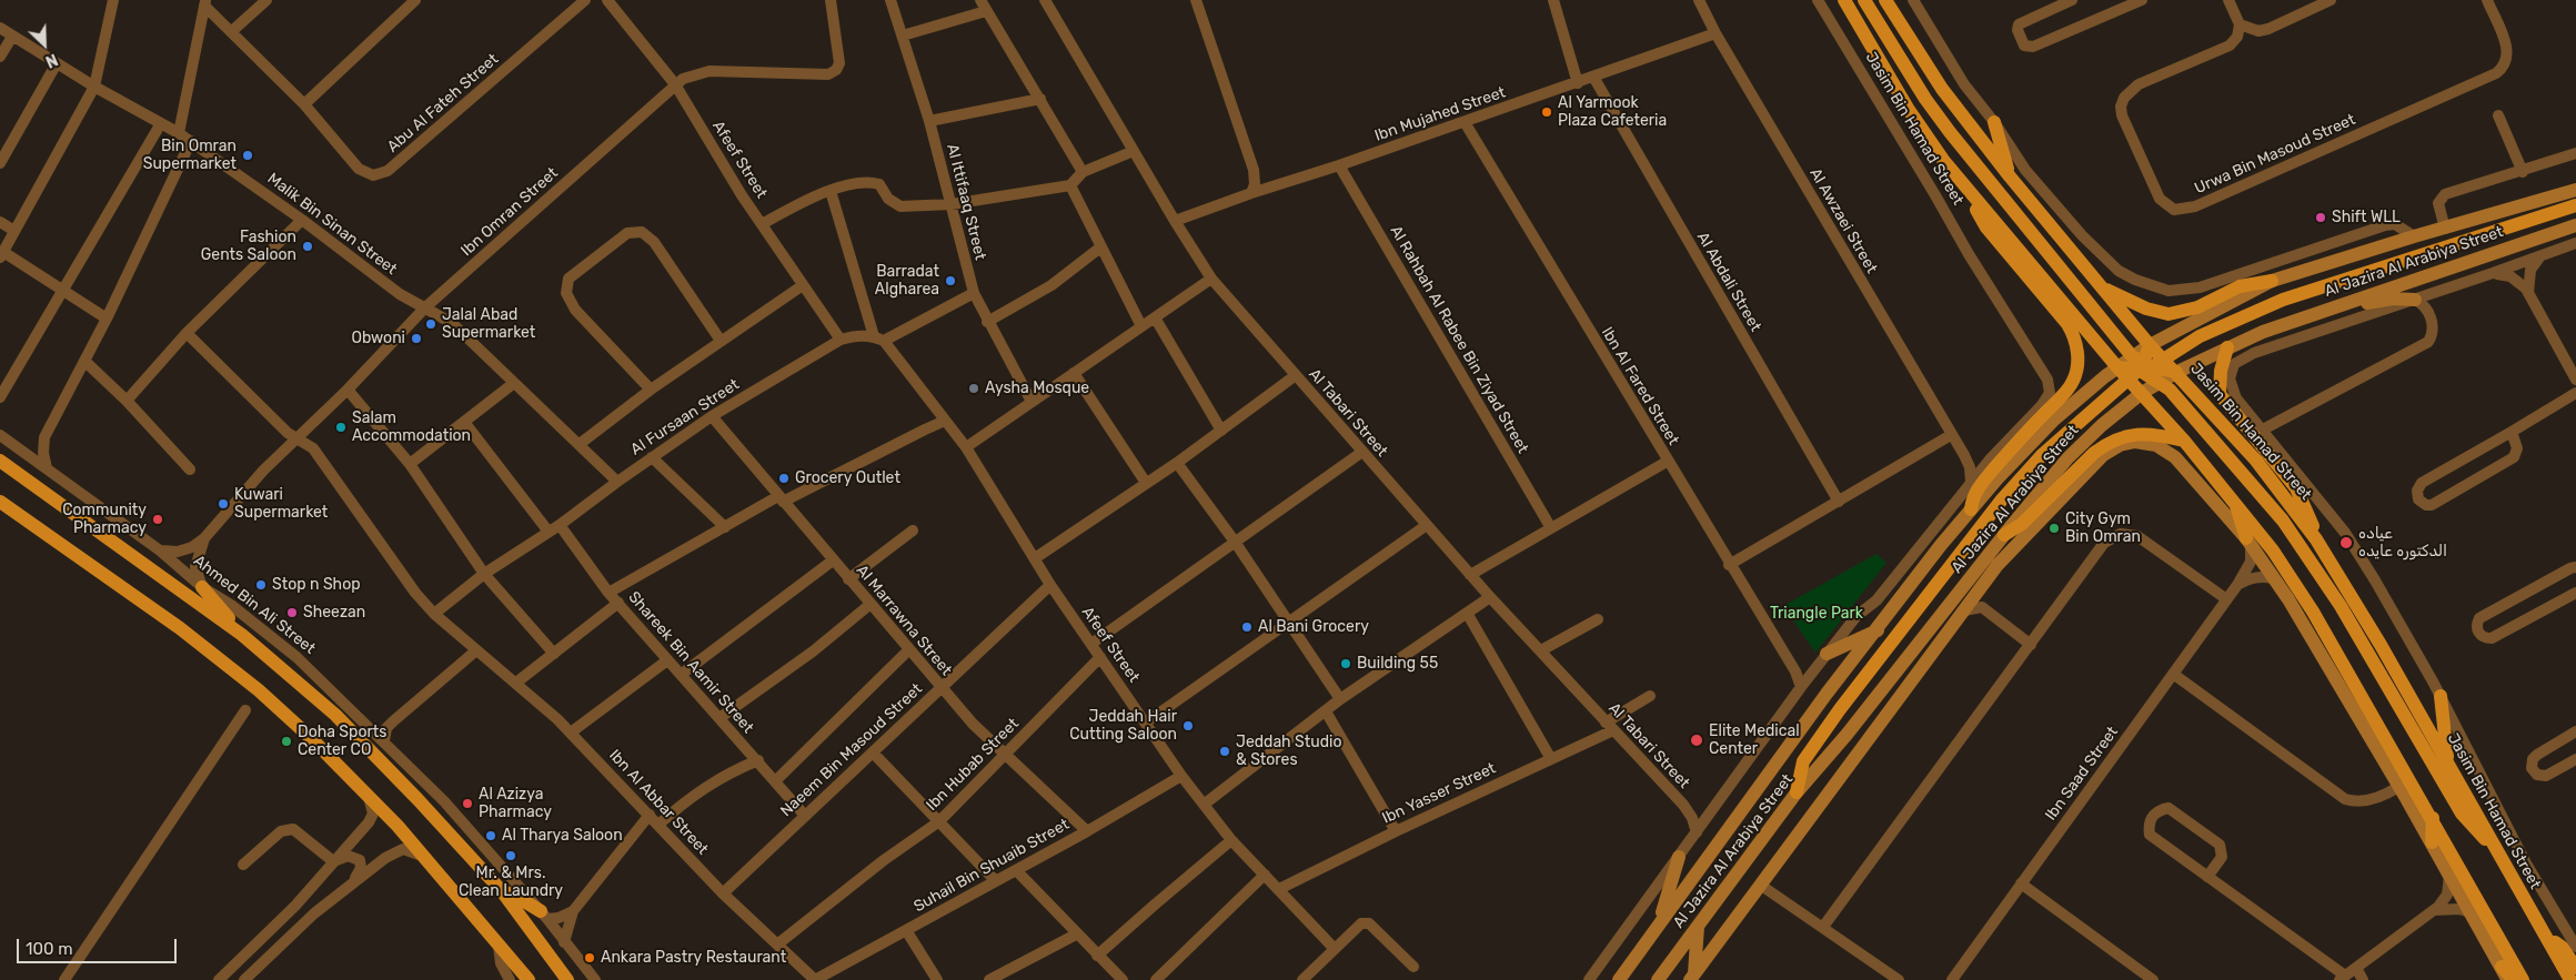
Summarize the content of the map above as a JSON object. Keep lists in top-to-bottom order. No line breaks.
{"streets":{"main road":["Jasim Bin Hamad Street","Al Jazira Al Arabiya Street","Ahmed Bin Ali Street"],"street":["Abu Al Fateh Street","Ibn Mujahed Street","Urwa Bin Masoud Street","Afeef Street","Al Ittifaaq Street","Ibn Omran Street","Al Awzaei Street","Malik Bin Sinan Street","Al Abdali Street","Al Rahbah Al Rabee Bin Ziyad Street","Ibn Al Fared Street","Al Tabari Street","Al Fursaan Street","Al Marrawna Street","Shareek Bin Aamir Street","Naeem Bin Masoud Street","Ibn Hubab Street","Ibn Saad Street","Ibn Yasser Street","Ibn Al Abbar Street","Suhail Bin Shuaib Street"]},"crossings":[["Ibn Mujahed Street","Al Awzaei Street"],["Ibn Mujahed Street","Al Abdali Street"],["Ibn Mujahed Street","Al Rahbah Al Rabee Bin Ziyad Street"],["Ibn Mujahed Street","Ibn Al Fared Street"],["Ibn Mujahed Street","Al Tabari Street"],["Jasim Bin Hamad Street","Al Jazira Al Arabiya Street"],["Afeef Street","Ibn Omran Street"],["Afeef Street","Al Fursaan Street"],["Afeef Street","Naeem Bin Masoud Street"],["Afeef Street","Ibn Hubab Street"],["Afeef Street","Ibn Yasser Street"],["Afeef Street","Suhail Bin Shuaib Street"],["Al Ittifaaq Street","Al Fursaan Street"],["Ibn Omran Street","Malik Bin Sinan Street"],["Ibn Omran Street","Ahmed Bin Ali Street"],["Ibn Omran Street","Ibn Al Abbar Street"],["Malik Bin Sinan Street","Al Fursaan Street"],["Al Jazira Al Arabiya Street","Ibn Saad Street"],["Al Tabari Street","Ibn Yasser Street"],["Al Fursaan Street","Al Marrawna Street"],["Al Fursaan Street","Shareek Bin Aamir Street"],["Al Fursaan Street","Ibn Al Abbar Street"],["Al Marrawna Street","Naeem Bin Masoud Street"],["Al Marrawna Street","Ibn Hubab Street"],["Al Marrawna Street","Suhail Bin Shuaib Street"],["Shareek Bin Aamir Street","Naeem Bin Masoud Street"],["Naeem Bin Masoud Street","Ibn Al Abbar Street"],["Ibn Hubab Street","Ibn Al Abbar Street"],["Ibn Al Abbar Street","Suhail Bin Shuaib Street"]],"parks":["Triangle Park"],"places":["Al Yarmook Plaza Cafeteria","Bin Omran Supermarket","Shift WLL","Fashion Gents Saloon","Barradat Algharea","Jalal Abad Supermarket","Obwoni","Aysha Mosque","Salam Accommodation","Grocery Outlet","Kuwari Supermarket","Community Pharmacy","City Gym Bin Omran","عياده الدكتوره عايده","Stop n Shop","Sheezan","Al Bani Grocery","Building 55","Jeddah Hair Cutting Saloon","Elite Medical Center","Doha Sports Center CO","Jeddah Studio & Stores","Al Azizya Pharmacy","Al Tharya Saloon","Mr. & Mrs. Clean Laundry","Ankara Pastry Restaurant"],"scale_bar":"100 m","north":"bottom right"}
